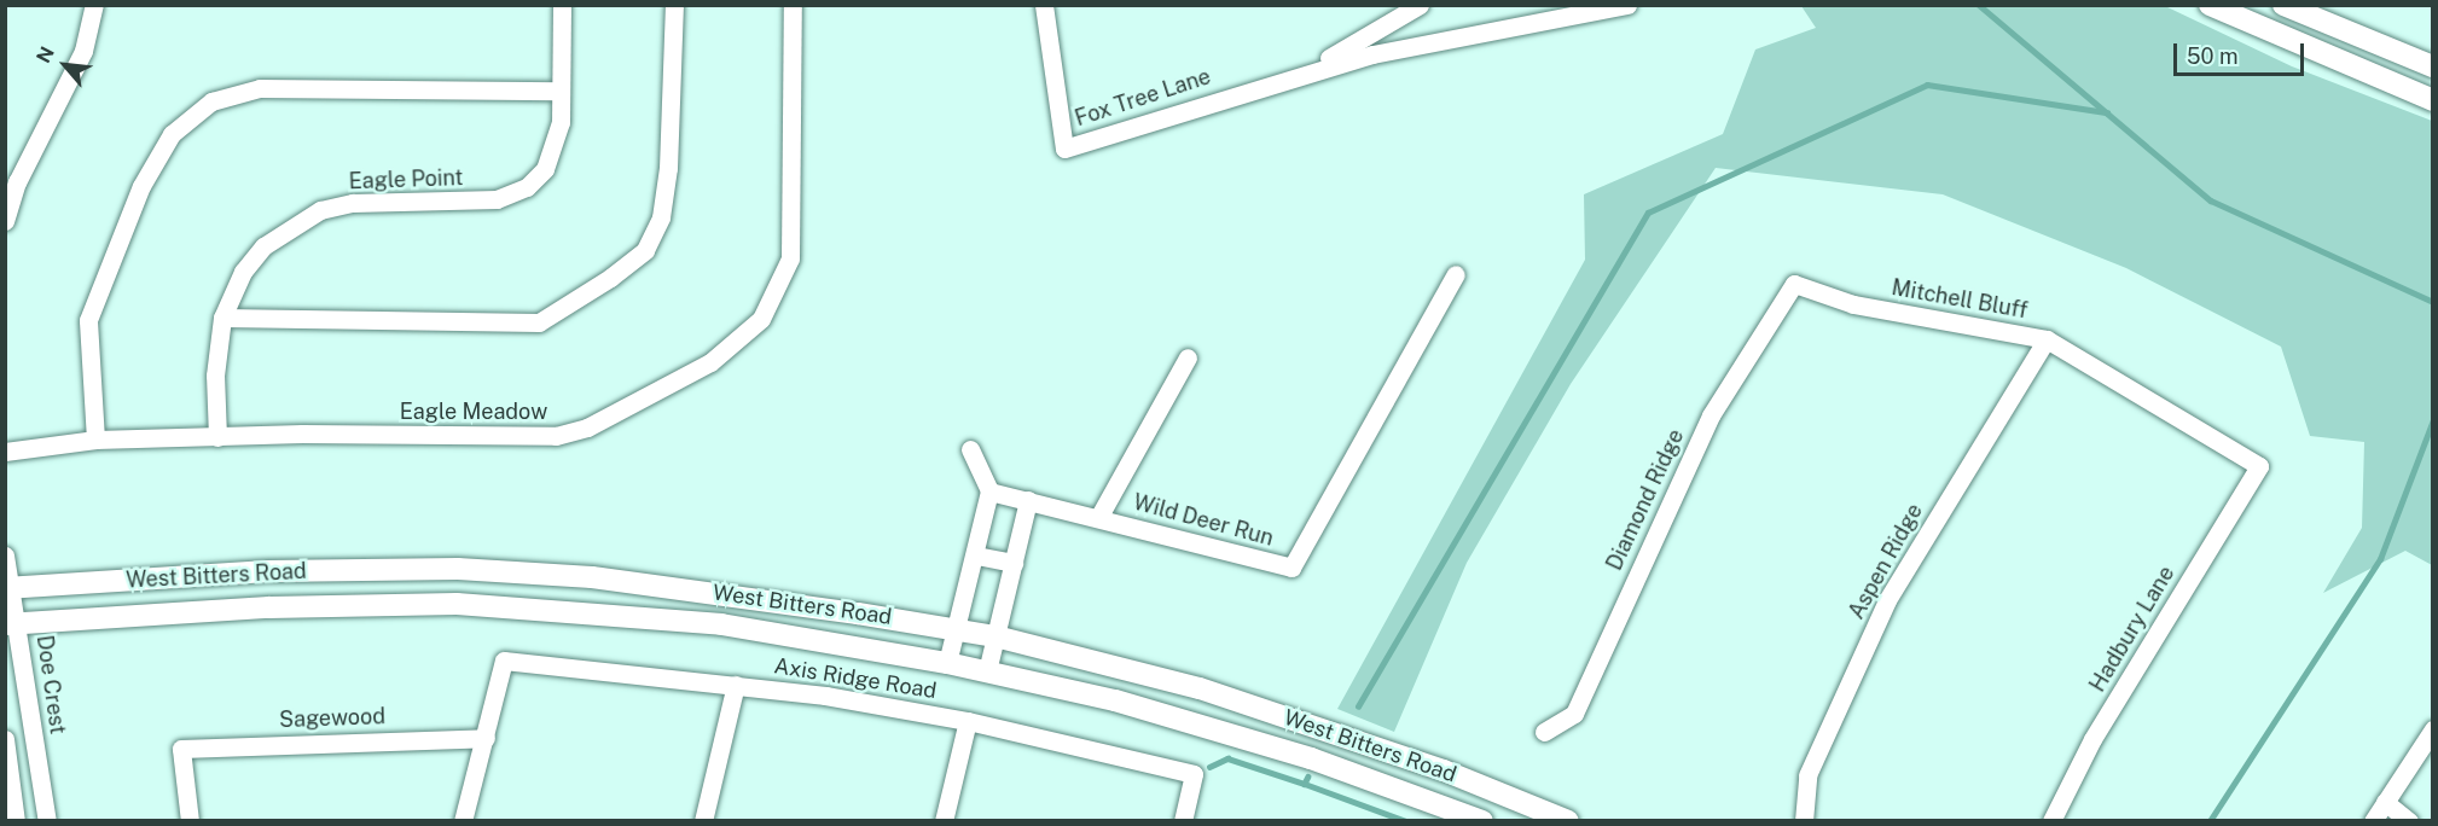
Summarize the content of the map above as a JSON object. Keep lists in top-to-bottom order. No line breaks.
{"streets":{"main road":["West Bitters Road"],"street":["Fox Tree Lane","Eagle Point","Mitchell Bluff","Eagle Meadow","Diamond Ridge","Wild Deer Run","Aspen Ridge","Hadbury Lane","Axis Ridge Road","Doe Crest","Sagewood"]},"crossings":[["Eagle Point","Eagle Meadow"],["Mitchell Bluff","Diamond Ridge"],["Mitchell Bluff","Aspen Ridge"],["Mitchell Bluff","Hadbury Lane"],["West Bitters Road","Doe Crest"],["Axis Ridge Road","Sagewood"]],"scale_bar":"50 m","north":"top left"}
